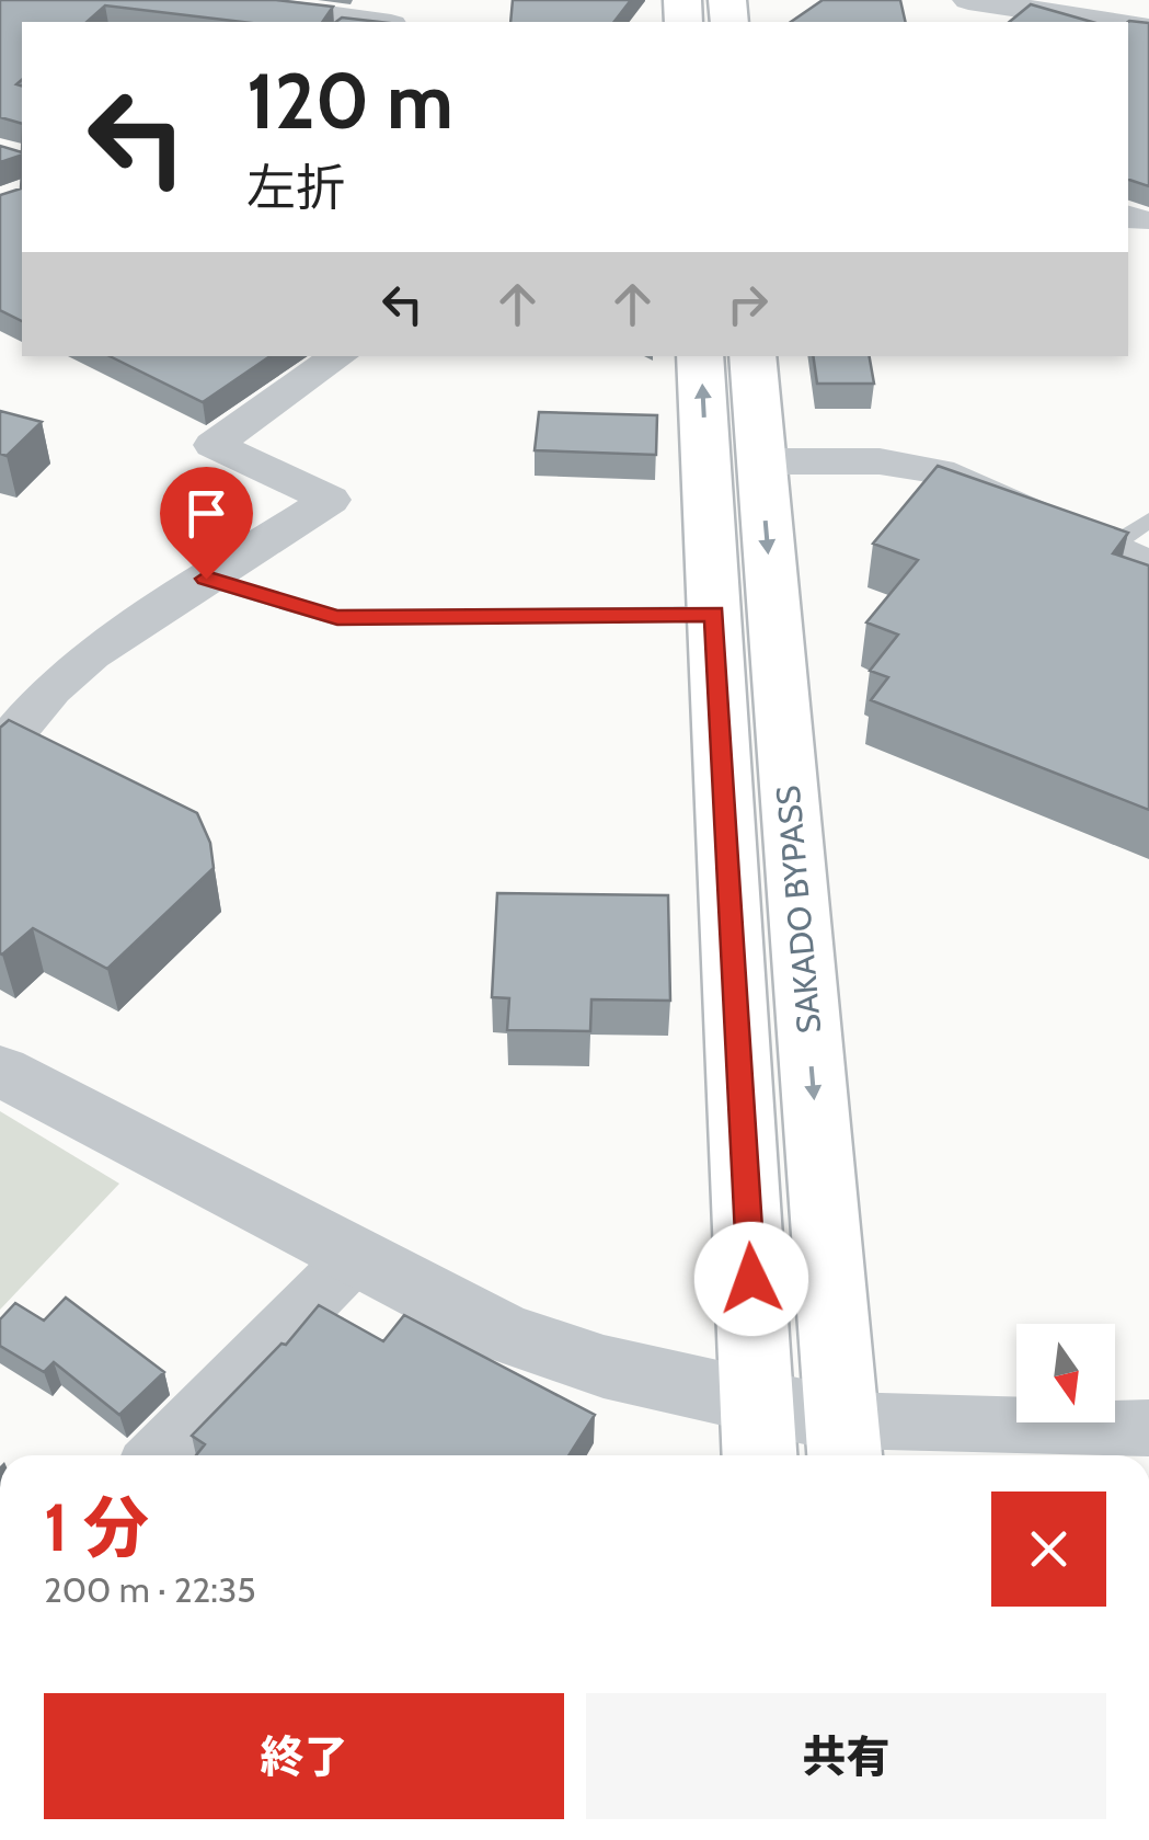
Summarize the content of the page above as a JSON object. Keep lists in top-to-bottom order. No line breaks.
{"streets":{"highway":["SAKADO BYPASS"]},"north":"bottom","page":{"turn":["120 m","左折"],"heading":["1 分","200 m · 22:35"],"buttons":["終了","共有"]}}
